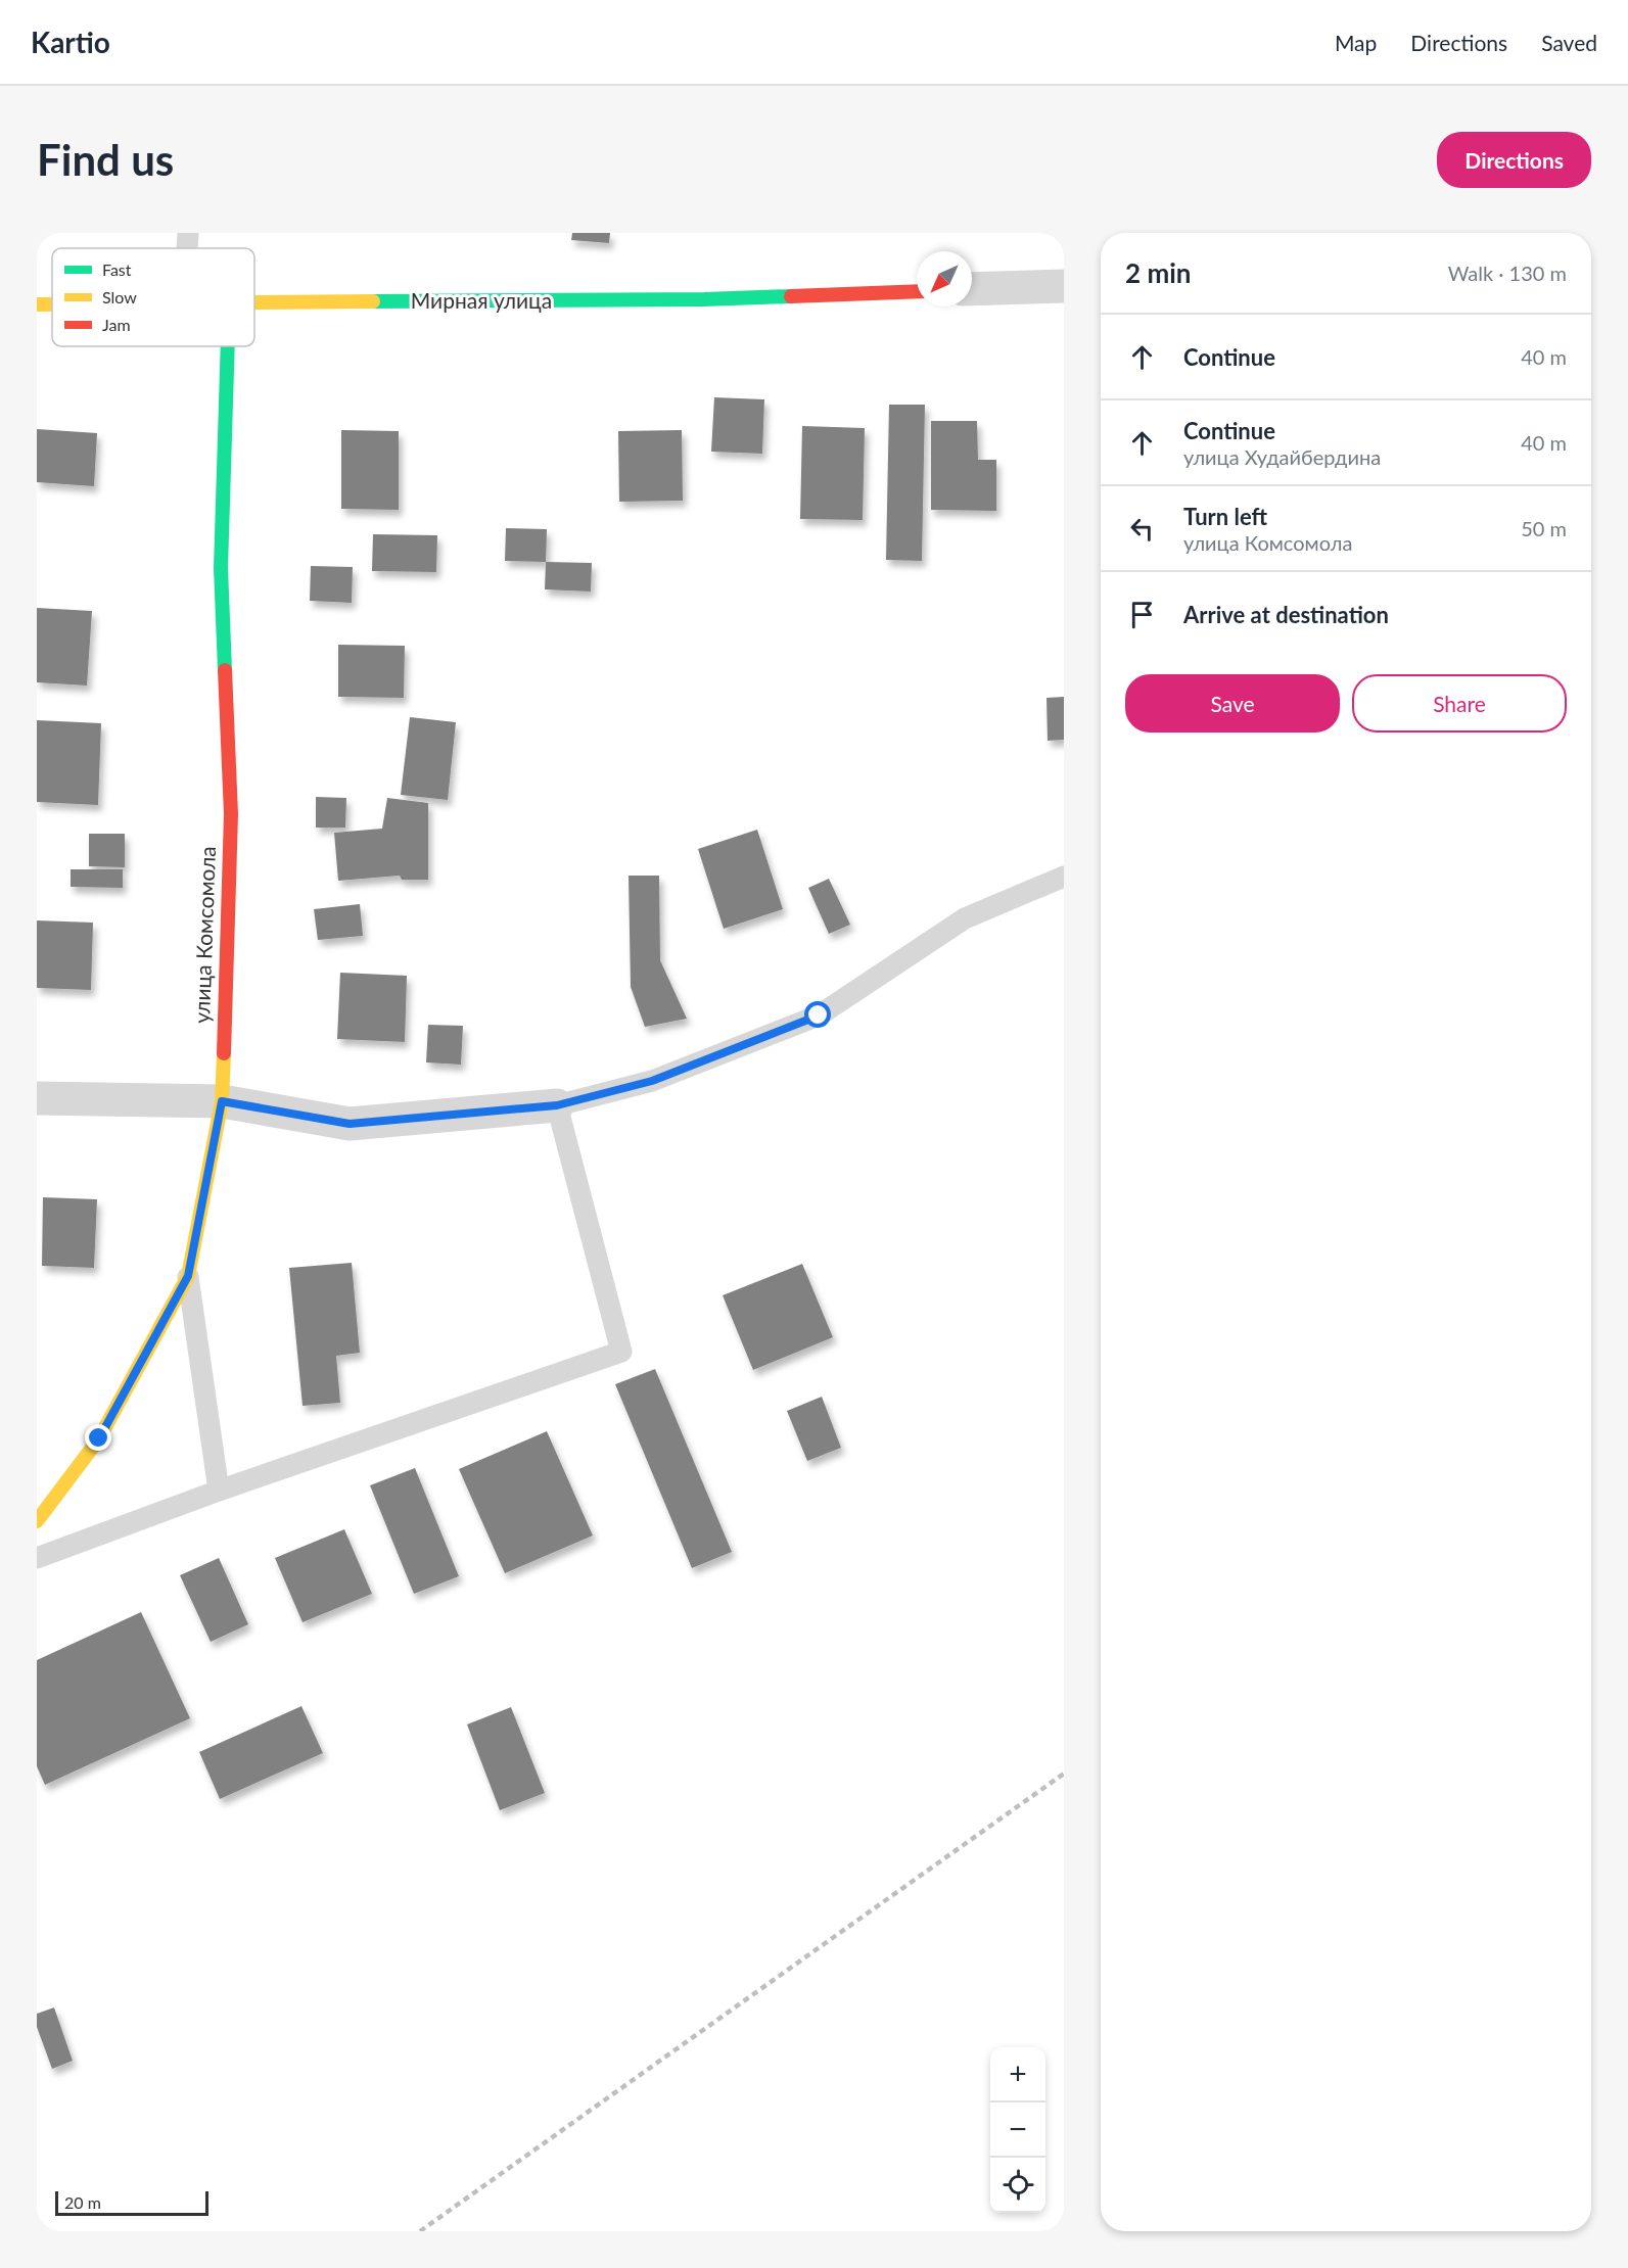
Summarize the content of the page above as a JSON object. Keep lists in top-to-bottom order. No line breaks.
{"streets":{"street":["Мирная улица","улица Комсомола"]},"legend":["Fast","Slow","Jam"],"scale_bar":"20 m","north":"bottom left","page":{"header":"Kartio","nav":["Map","Directions","Saved"],"buttons":["Directions",["Save","Share"]],"title":"Find us","heading":["2 min","Walk · 130 m"],"list":[["Continue","40 m"],["Continue","улица Худайбердина","40 m"],["Turn left","улица Комсомола","50 m"],"Arrive at destination"],"map_buttons":["+","−"],"scale":"20 m"}}
